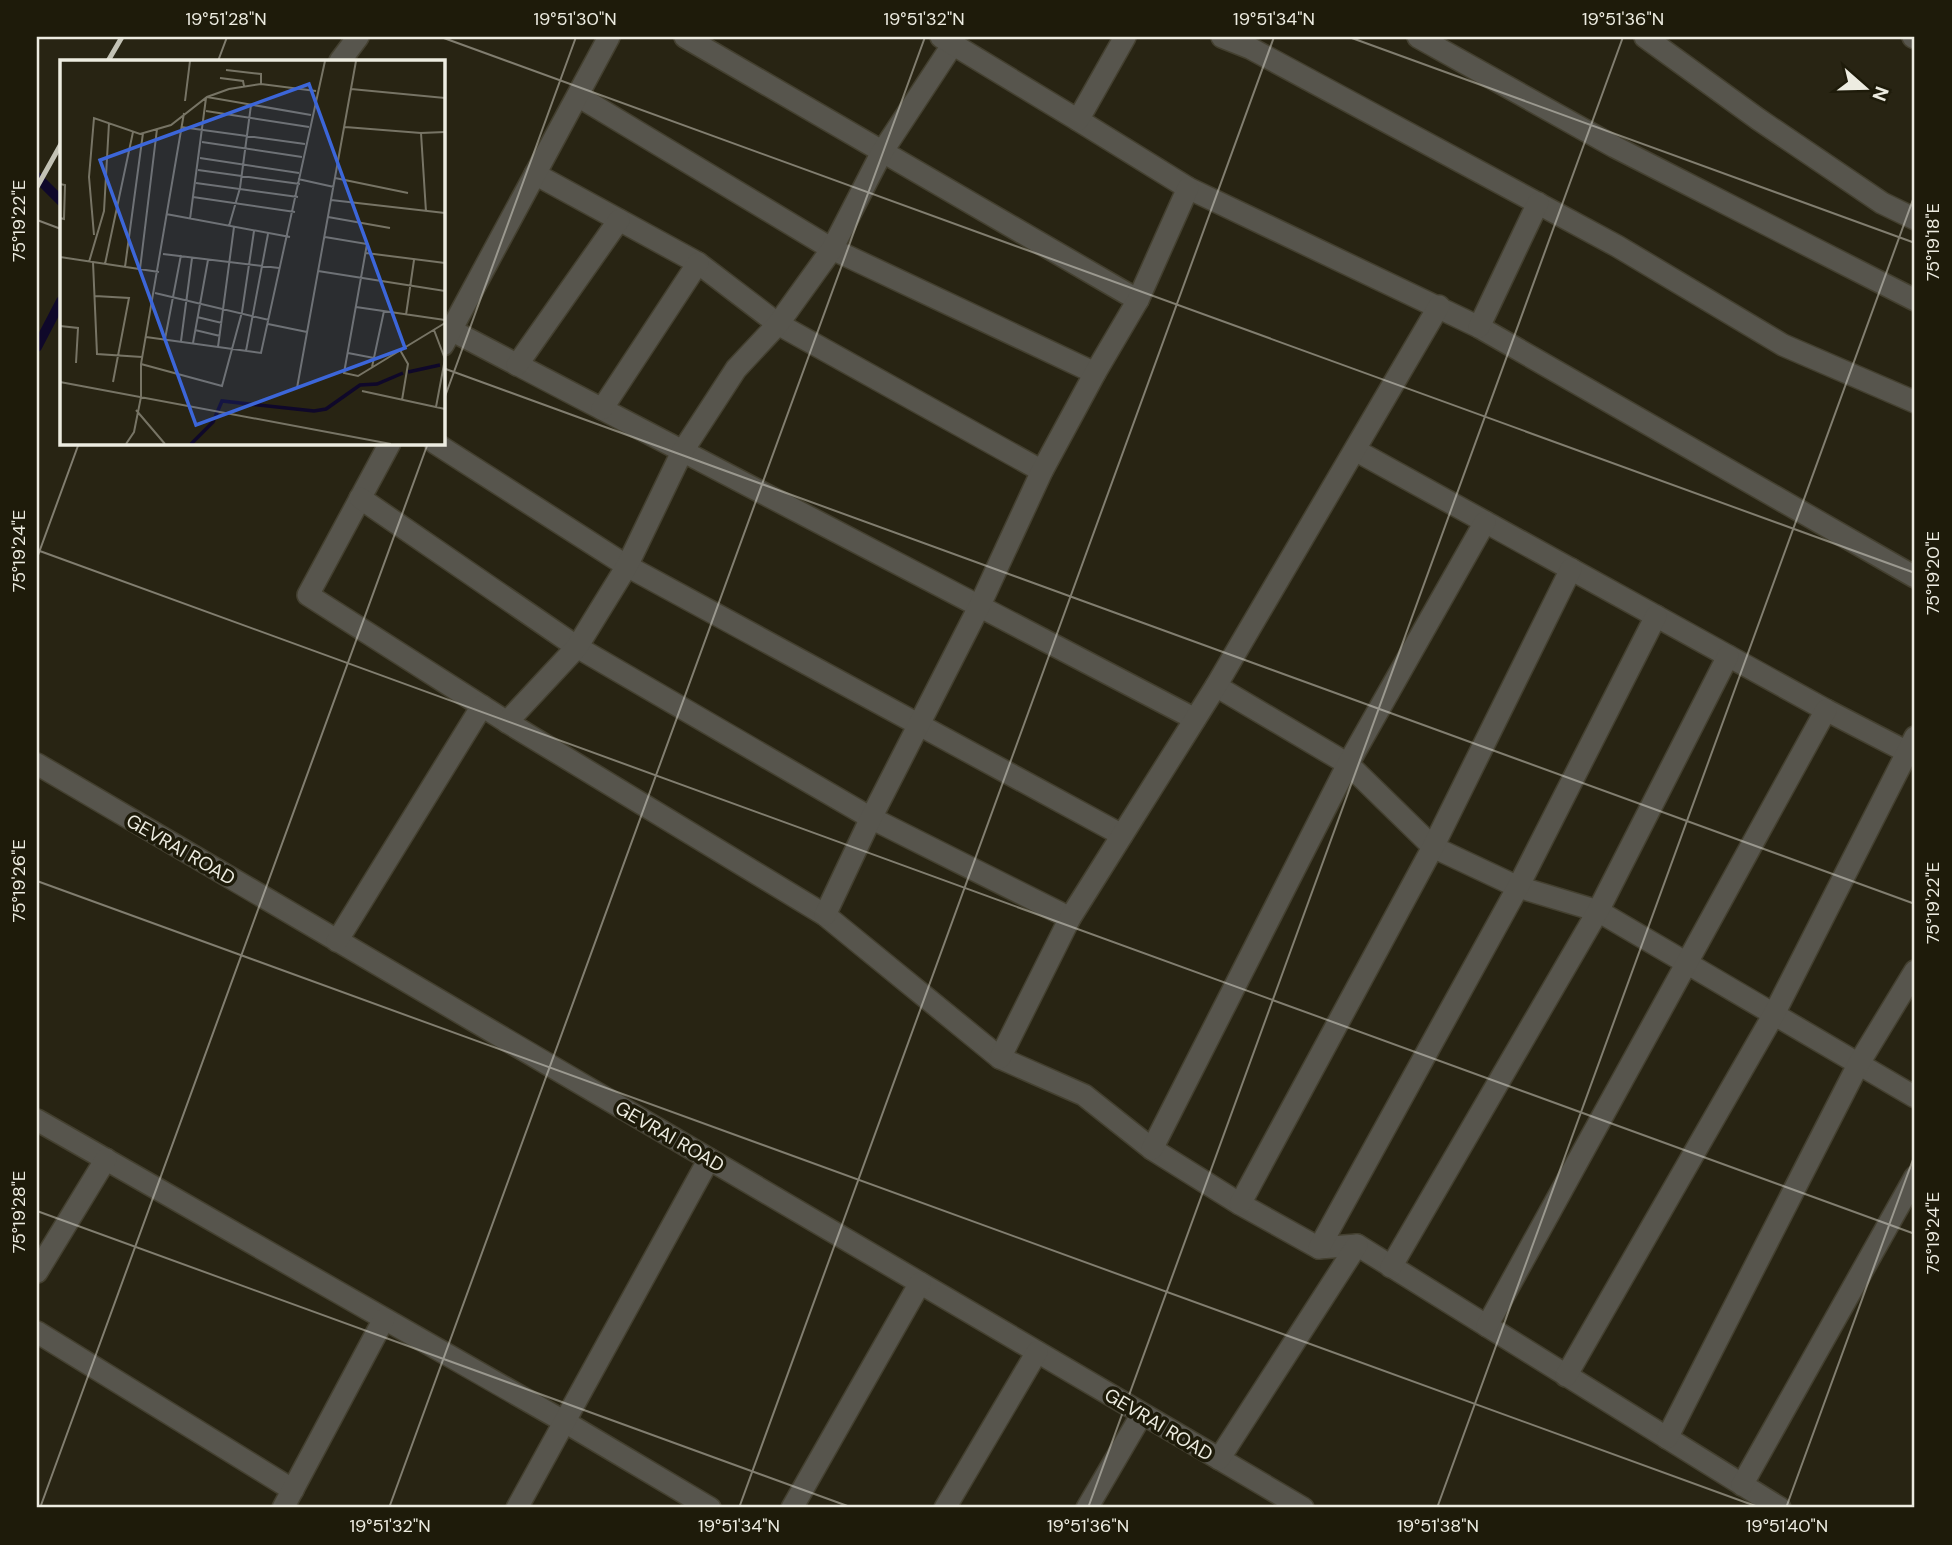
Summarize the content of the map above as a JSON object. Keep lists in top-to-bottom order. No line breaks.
{"streets":{"street":["GEVRAI ROAD"]},"north":"right","coordinates":["19°51'28\"N","19°51'30\"N","19°51'32\"N","19°51'34\"N","19°51'36\"N","75°19'22\"E","75°19'18\"E","75°19'24\"E","75°19'20\"E","75°19'26\"E","75°19'28\"E","19°51'38\"N","19°51'40\"N"]}
